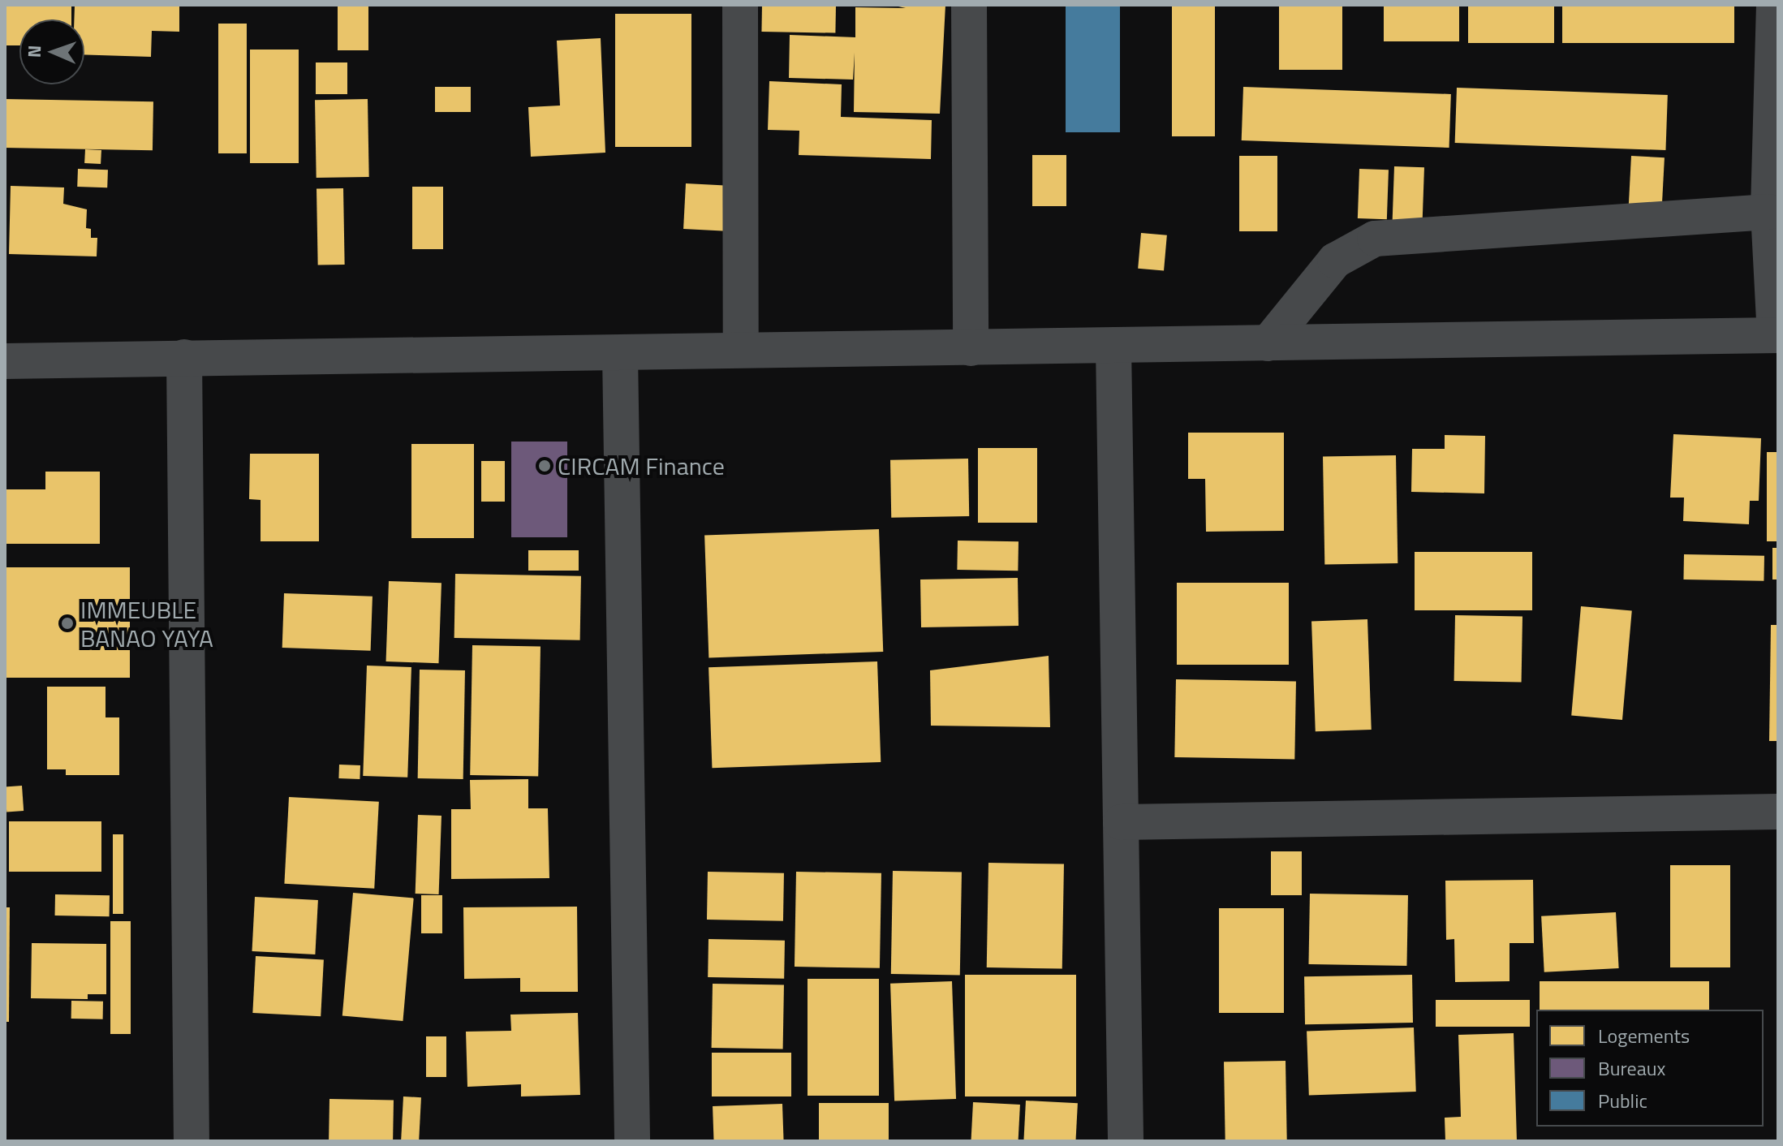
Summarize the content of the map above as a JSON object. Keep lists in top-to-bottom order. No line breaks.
{"places":["CIRCAM Finance","IMMEUBLE BANAO YAYA"],"legend":["Logements","Bureaux","Public"],"north":"left"}
